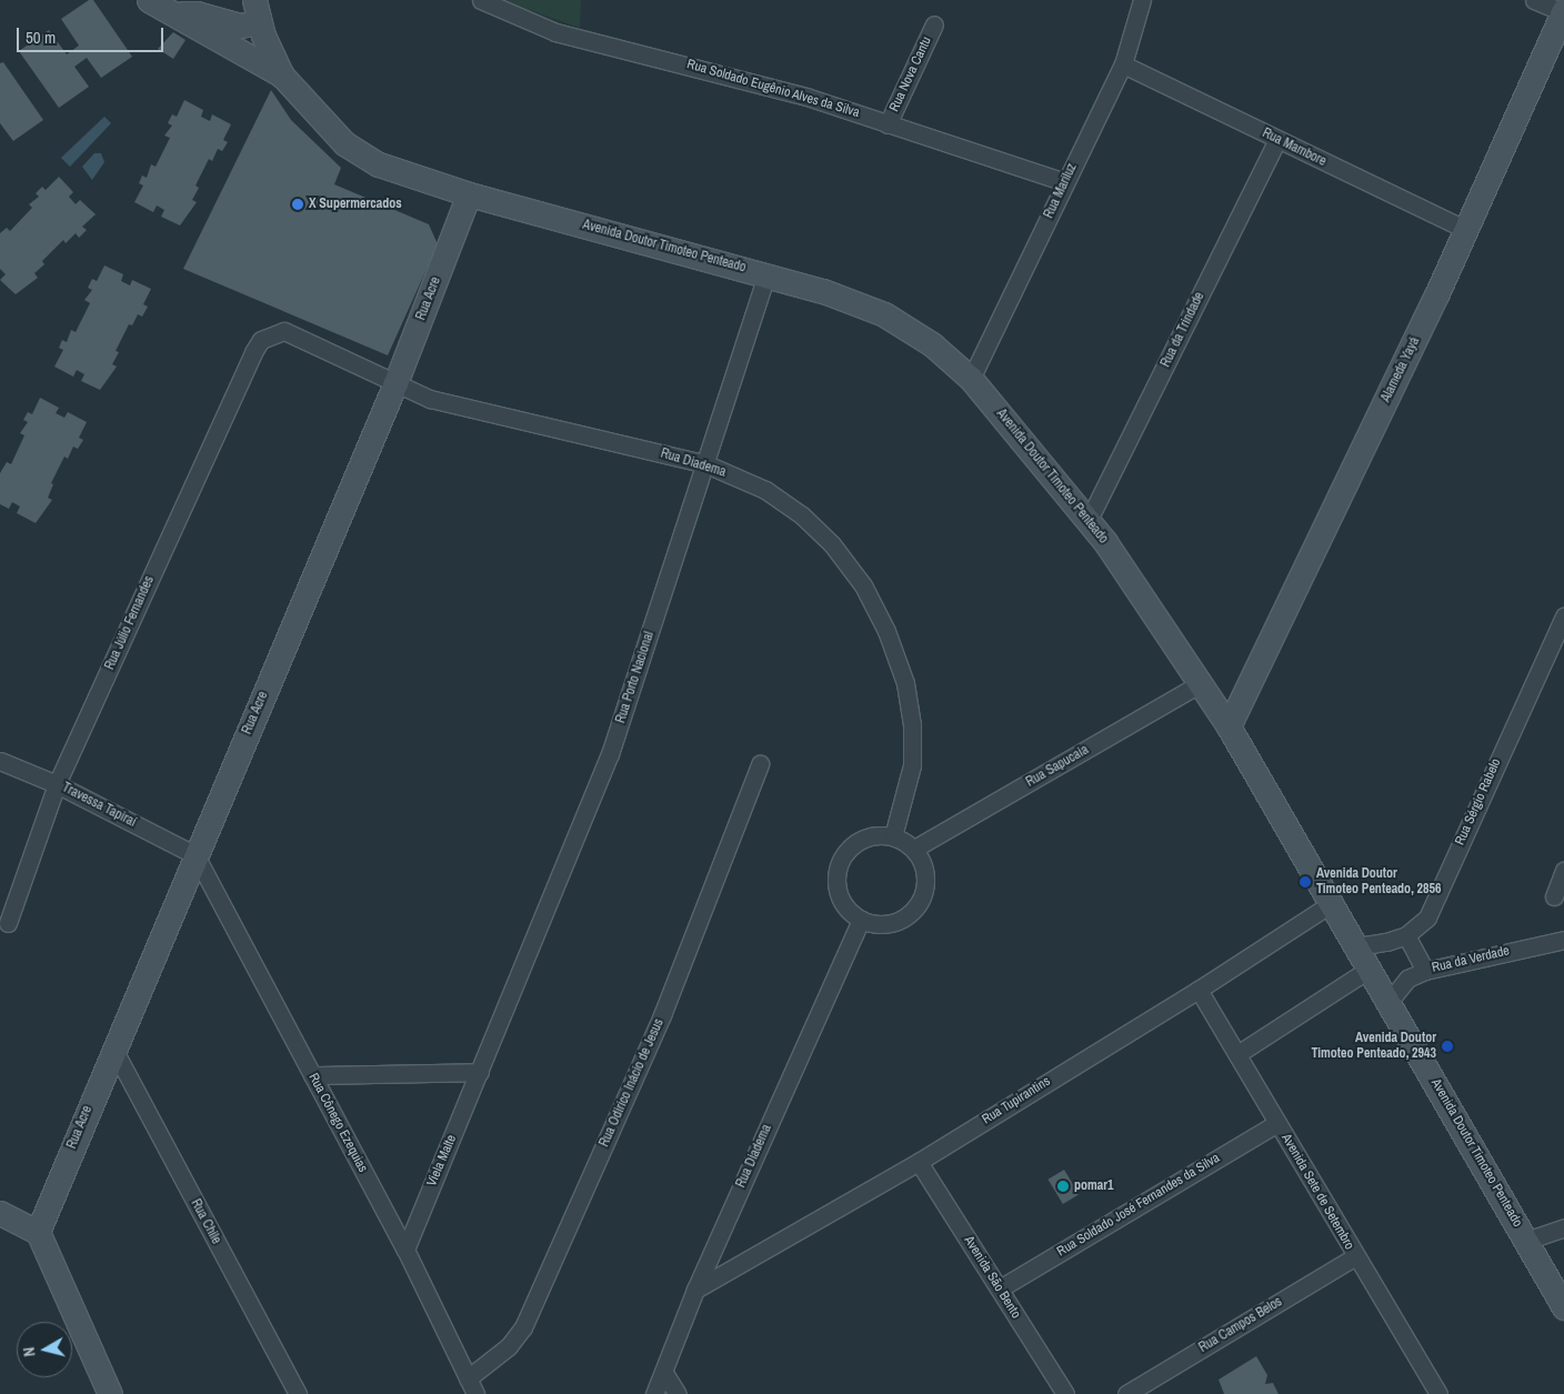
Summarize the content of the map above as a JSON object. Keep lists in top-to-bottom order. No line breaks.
{"streets":{"street":["Rua Nova Cantu","Rua Soldado Eugênio Alves da Silva","Rua Mambore","Rua Mariluz","Avenida Doutor Timoteo Penteado","Rua Acre","Rua da Trindade","Alameda Yayá","Rua Diadema","Rua Júlio Fernandes","Rua Porto Nacional","Rua Sapucaia","Rua Sérgio Rabelo","Travessa Tapiraí","Rua da Verdade","Rua Odirico Inácio de Jesus","Rua Tupirantins","Rua Cônego Ezequias","Viela Malte","Avenida Sete de Setembro","Rua Soldado José Fernandes da Silva","Rua Chile","Avenida São Bento","Rua Campos Belos"]},"crossings":[["Rua Nova Cantu","Rua Soldado Eugênio Alves da Silva"],["Rua Soldado Eugênio Alves da Silva","Rua Mariluz"],["Rua Mambore","Rua Mariluz"],["Rua Mambore","Rua da Trindade"],["Rua Mambore","Alameda Yayá"],["Rua Mariluz","Avenida Doutor Timoteo Penteado"],["Avenida Doutor Timoteo Penteado","Rua Acre"],["Avenida Doutor Timoteo Penteado","Rua da Trindade"],["Avenida Doutor Timoteo Penteado","Alameda Yayá"],["Avenida Doutor Timoteo Penteado","Rua Porto Nacional"],["Avenida Doutor Timoteo Penteado","Rua Sapucaia"],["Avenida Doutor Timoteo Penteado","Rua Sérgio Rabelo"],["Avenida Doutor Timoteo Penteado","Rua da Verdade"],["Avenida Doutor Timoteo Penteado","Rua Tupirantins"],["Rua Acre","Rua Diadema"],["Rua Acre","Travessa Tapiraí"],["Rua Acre","Rua Cônego Ezequias"],["Rua Acre","Rua Chile"],["Rua Diadema","Rua Júlio Fernandes"],["Rua Diadema","Rua Porto Nacional"],["Rua Diadema","Rua Sapucaia"],["Rua Diadema","Rua Tupirantins"],["Rua Júlio Fernandes","Travessa Tapiraí"],["Rua Porto Nacional","Viela Malte"],["Travessa Tapiraí","Rua Cônego Ezequias"],["Rua Odirico Inácio de Jesus","Rua Cônego Ezequias"],["Rua Tupirantins","Avenida Sete de Setembro"],["Rua Tupirantins","Avenida São Bento"],["Rua Cônego Ezequias","Viela Malte"],["Avenida Sete de Setembro","Rua Soldado José Fernandes da Silva"],["Avenida Sete de Setembro","Rua Campos Belos"],["Rua Soldado José Fernandes da Silva","Avenida São Bento"]],"places":["X Supermercados","Avenida Doutor Timoteo Penteado, 2856","Avenida Doutor Timoteo Penteado, 2943","pomar1"],"scale_bar":"50 m","north":"left"}
